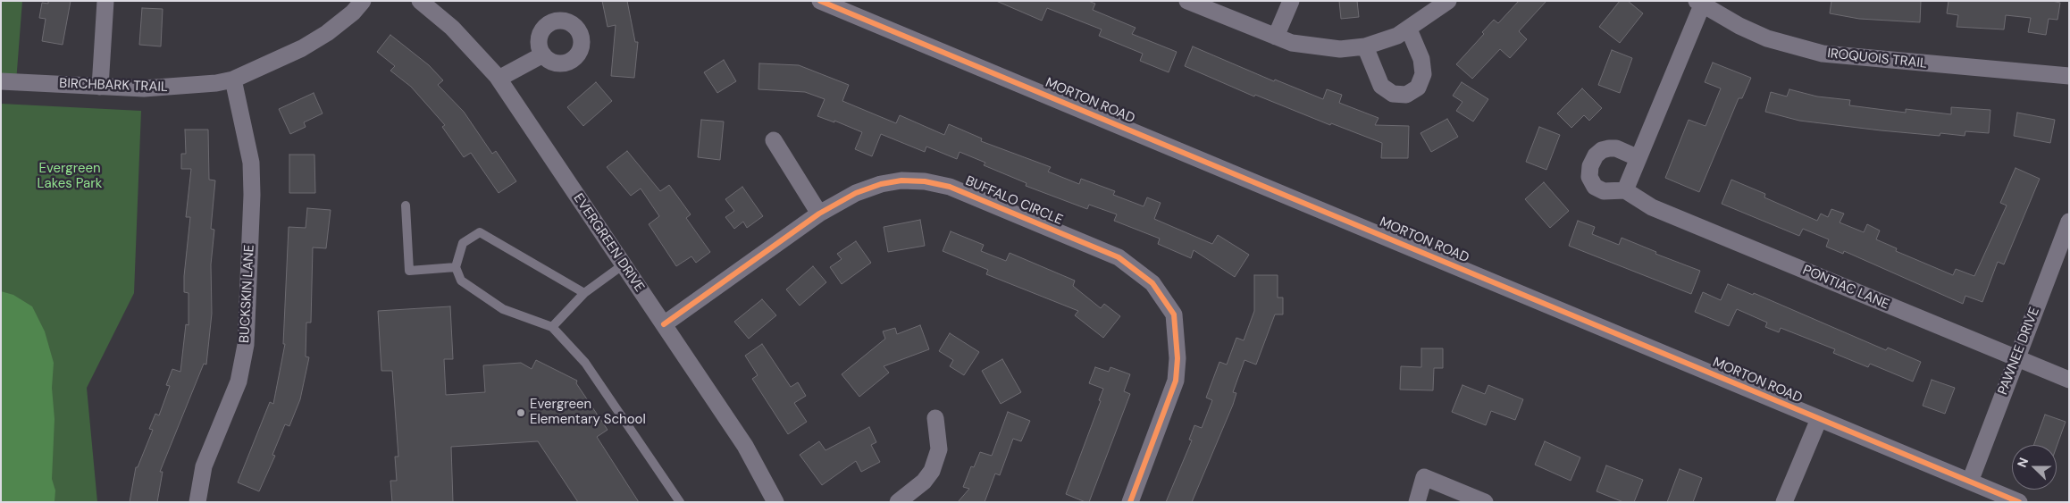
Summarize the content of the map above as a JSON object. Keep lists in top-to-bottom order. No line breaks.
{"streets":{"street":["IROQUOIS TRAIL","BIRCHBARK TRAIL","MORTON ROAD","BUFFALO CIRCLE","EVERGREEN DRIVE","PONTIAC LANE","BUCKSKIN LANE","PAWNEE DRIVE"]},"crossings":[["BIRCHBARK TRAIL","BUCKSKIN LANE"],["MORTON ROAD","PAWNEE DRIVE"],["BUFFALO CIRCLE","EVERGREEN DRIVE"],["PONTIAC LANE","PAWNEE DRIVE"]],"parks":["Evergreen Lakes Park"],"places":["Evergreen Elementary School"],"north":"left"}
